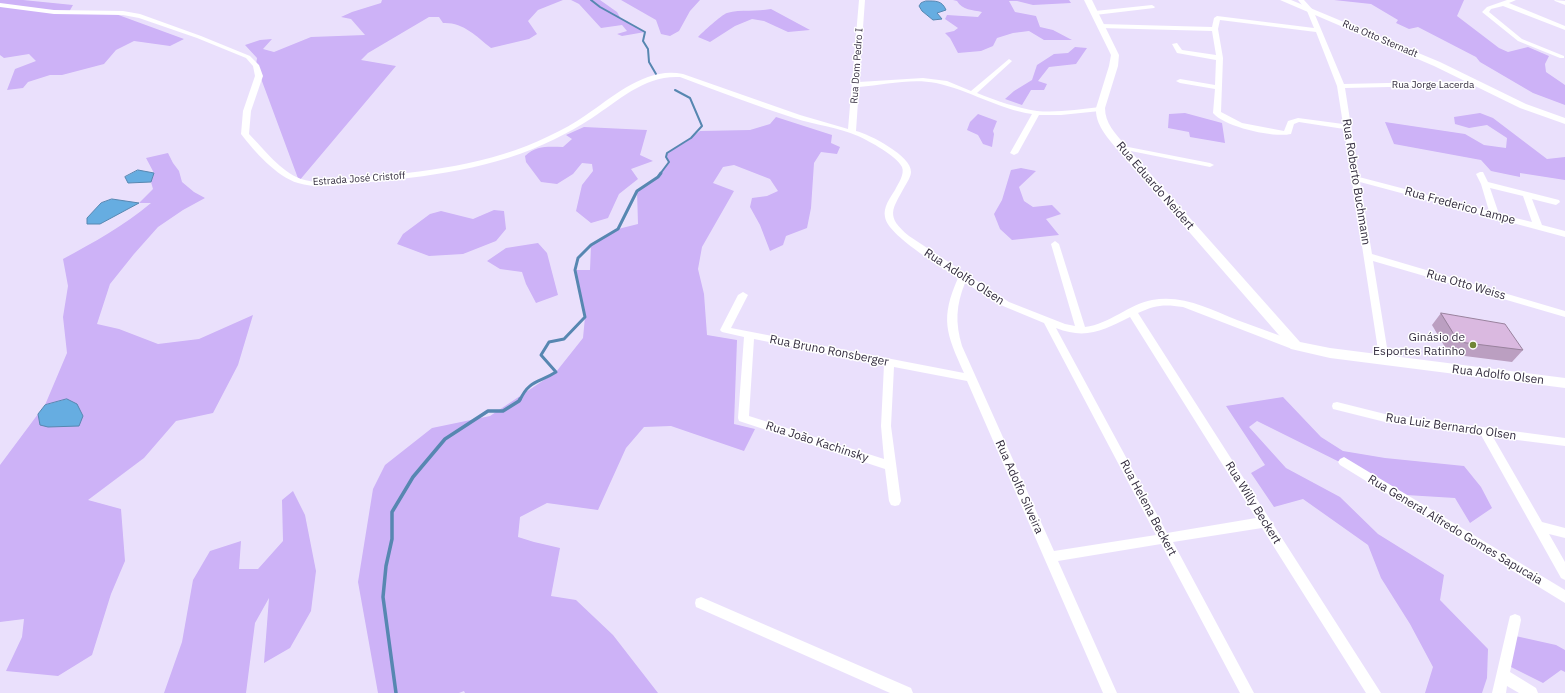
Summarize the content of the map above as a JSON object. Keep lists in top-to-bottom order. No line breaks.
{"streets":{"main road":["Rua Otto Sternadt","Rua Jorge Lacerda","Rua Eduardo Neidert","Rua Adolfo Olsen"],"street":["Rua Dom Pedro I","Estrada José Cristoff","Rua Roberto Buchmann","Rua Frederico Lampe","Rua Otto Weiss","Rua Bruno Ronsberger","Rua Luiz Bernardo Olsen","Rua João Kachinsky","Rua Adolfo Silveira","Rua Willy Beckert","Rua Helena Beckert","Rua General Alfredo Gomes Sapucaia"]},"crossings":[["Rua Otto Sternadt","Rua Jorge Lacerda"],["Rua Otto Sternadt","Rua Roberto Buchmann"],["Rua Dom Pedro I","Rua Adolfo Olsen"],["Rua Jorge Lacerda","Rua Roberto Buchmann"],["Estrada José Cristoff","Rua Adolfo Olsen"],["Rua Roberto Buchmann","Rua Frederico Lampe"],["Rua Roberto Buchmann","Rua Adolfo Olsen"],["Rua Roberto Buchmann","Rua Otto Weiss"],["Rua Eduardo Neidert","Rua Adolfo Olsen"],["Rua Adolfo Olsen","Rua Adolfo Silveira"],["Rua Adolfo Olsen","Rua Willy Beckert"],["Rua Adolfo Olsen","Rua Helena Beckert"],["Rua Bruno Ronsberger","Rua João Kachinsky"],["Rua Bruno Ronsberger","Rua Adolfo Silveira"]],"places":["Ginásio de Esportes Ratinho"]}
